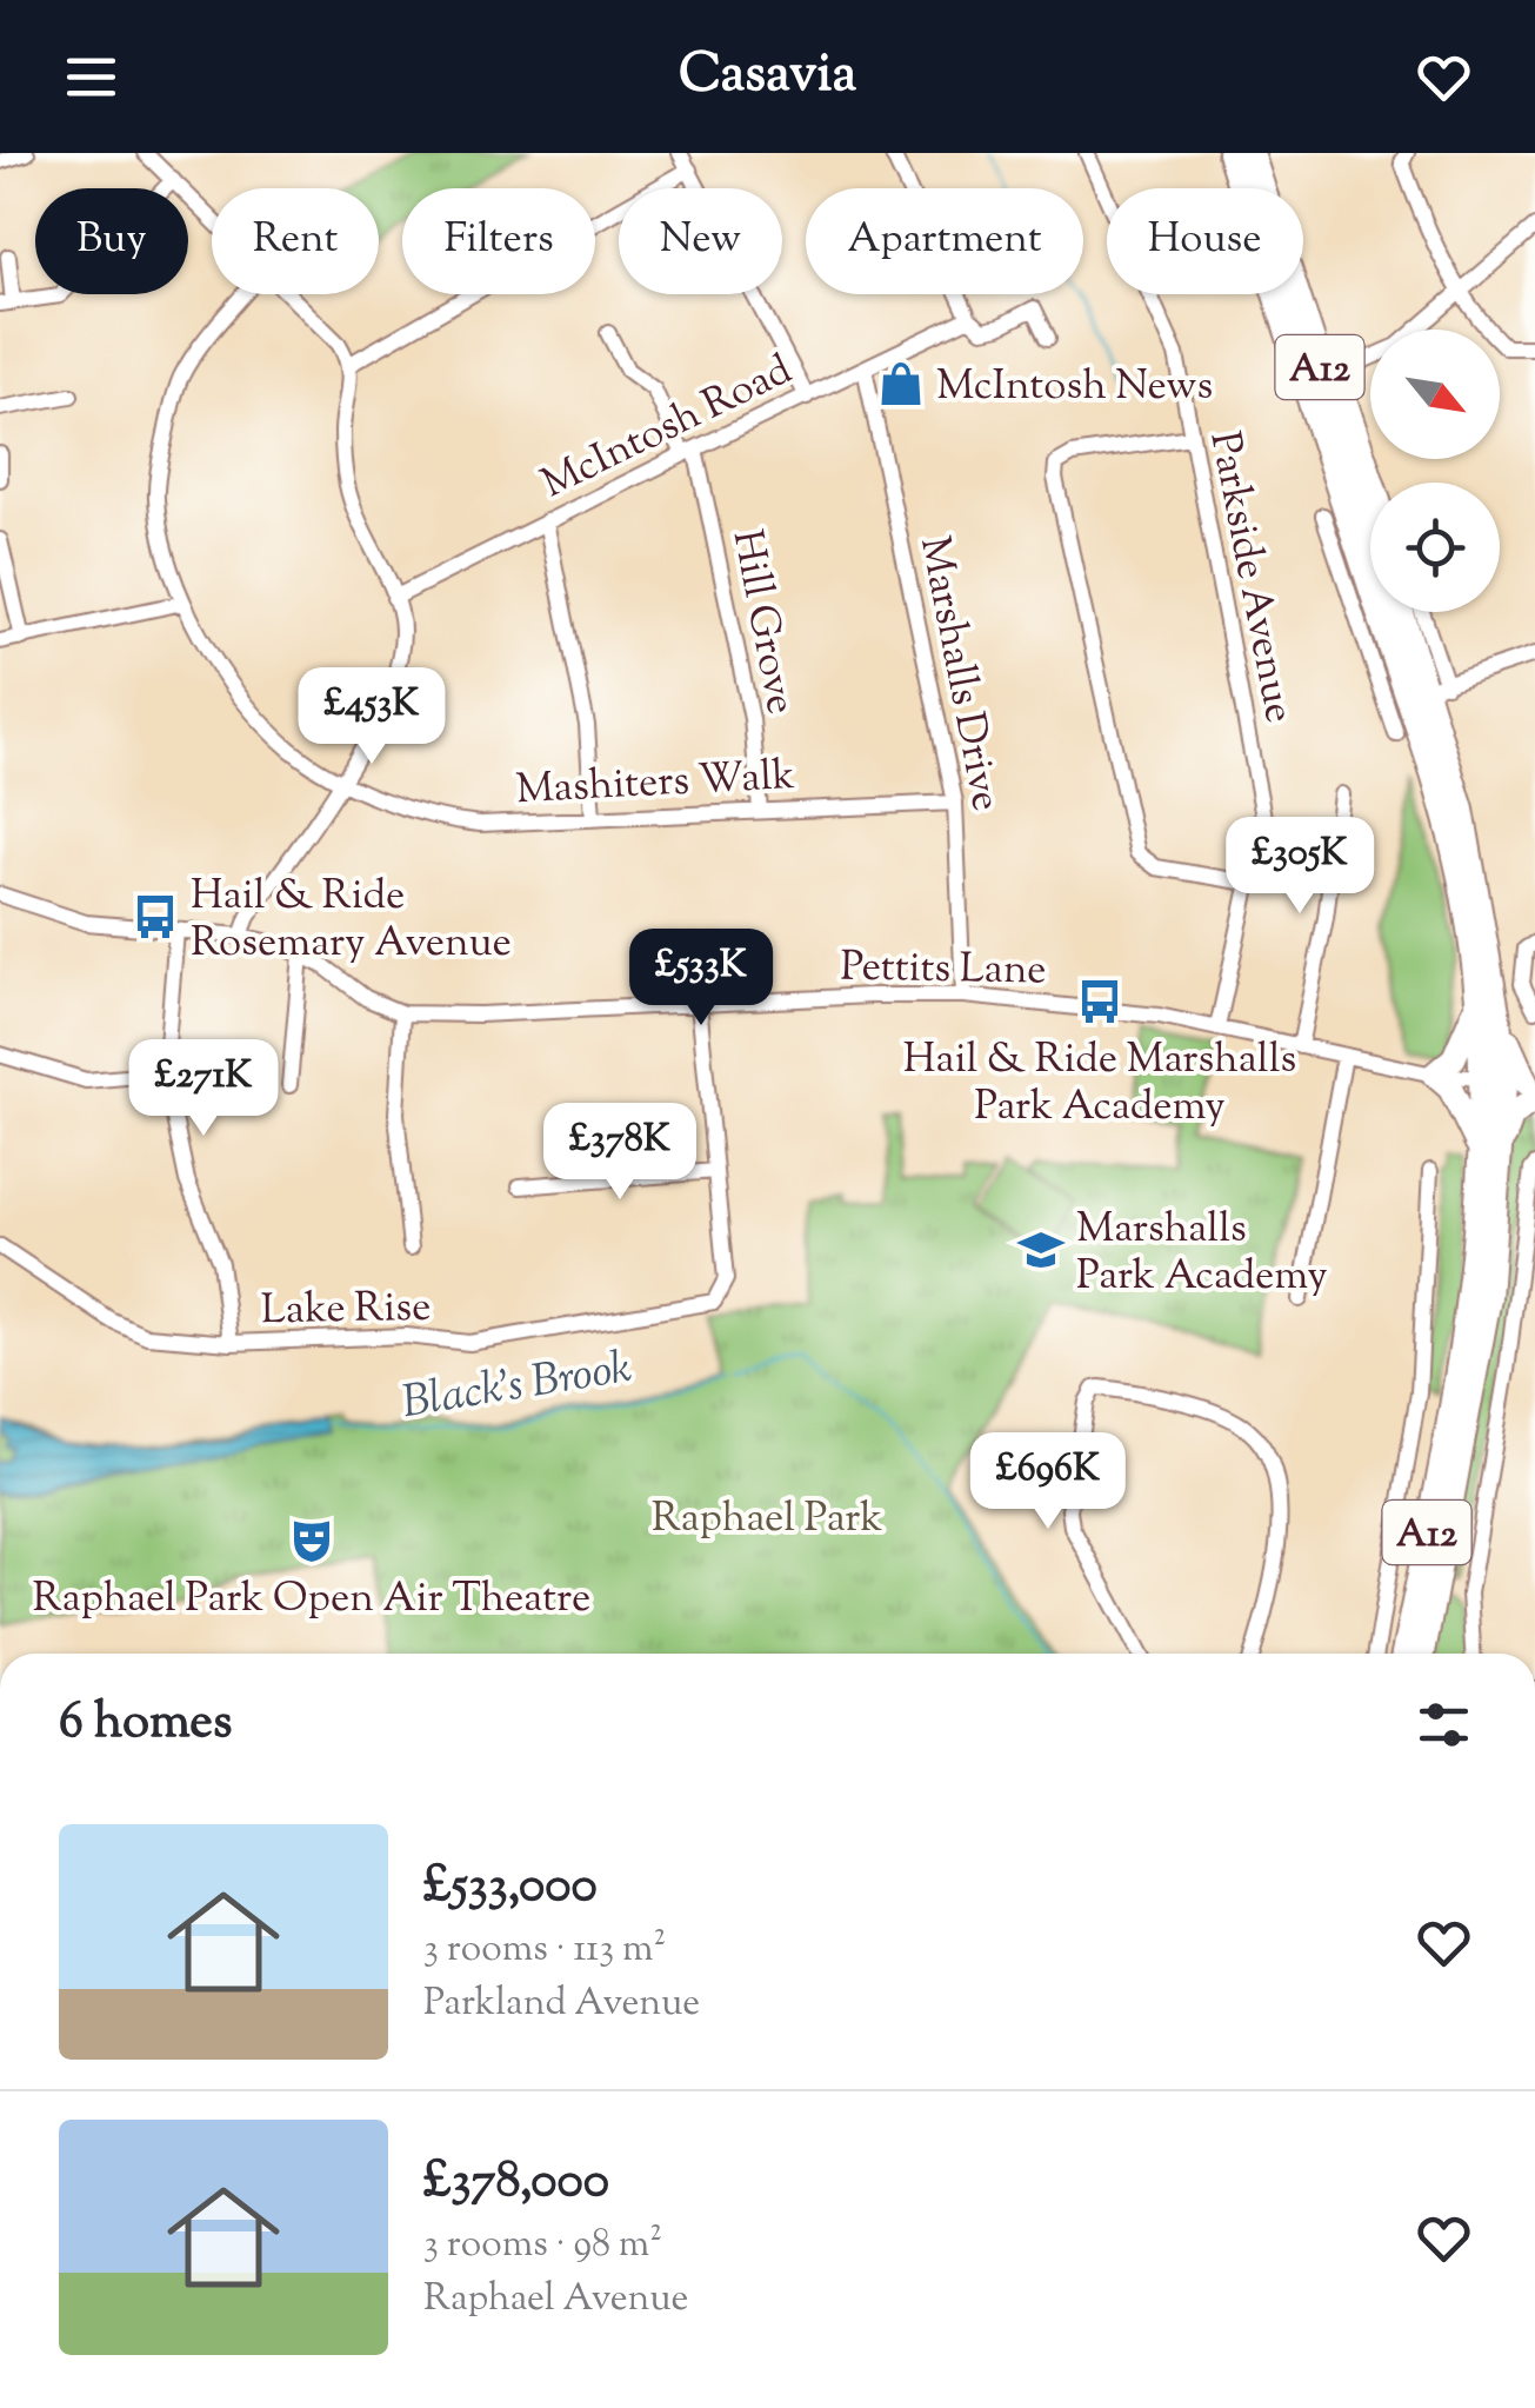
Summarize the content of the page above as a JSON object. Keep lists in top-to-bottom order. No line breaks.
{"streets":{"highway":["A12"],"street":["McIntosh Road","Parkside Avenue","Hill Grove","Marshalls Drive","Mashiters Walk","Pettits Lane","Lake Rise"]},"crossings":[["A12","Pettits Lane"],["McIntosh Road","Hill Grove"],["McIntosh Road","Marshalls Drive"],["Parkside Avenue","Pettits Lane"],["Hill Grove","Mashiters Walk"],["Marshalls Drive","Mashiters Walk"],["Marshalls Drive","Pettits Lane"]],"water":["Black's Brook"],"parks":["Raphael Park"],"places":{"shop":["McIntosh News"],"bus stop":["Hail & Ride Rosemary Avenue","Hail & Ride Marshalls Park Academy"],"school or university":["Marshalls Park Academy"],"theatre":["Raphael Park Open Air Theatre"]},"north":"bottom right","page":{"header":"Casavia","chip":["Buy","Rent","Filters","New","Apartment","House"],"price":["£453K","£305K","£533K","£271K","£378K","£696K"],"heading":"6 homes","list":[{"name":"£533,000","note":"3 rooms · 113 m² · Parkland Avenue"},{"name":"£378,000","note":"3 rooms · 98 m² · Raphael Avenue"}]}}
